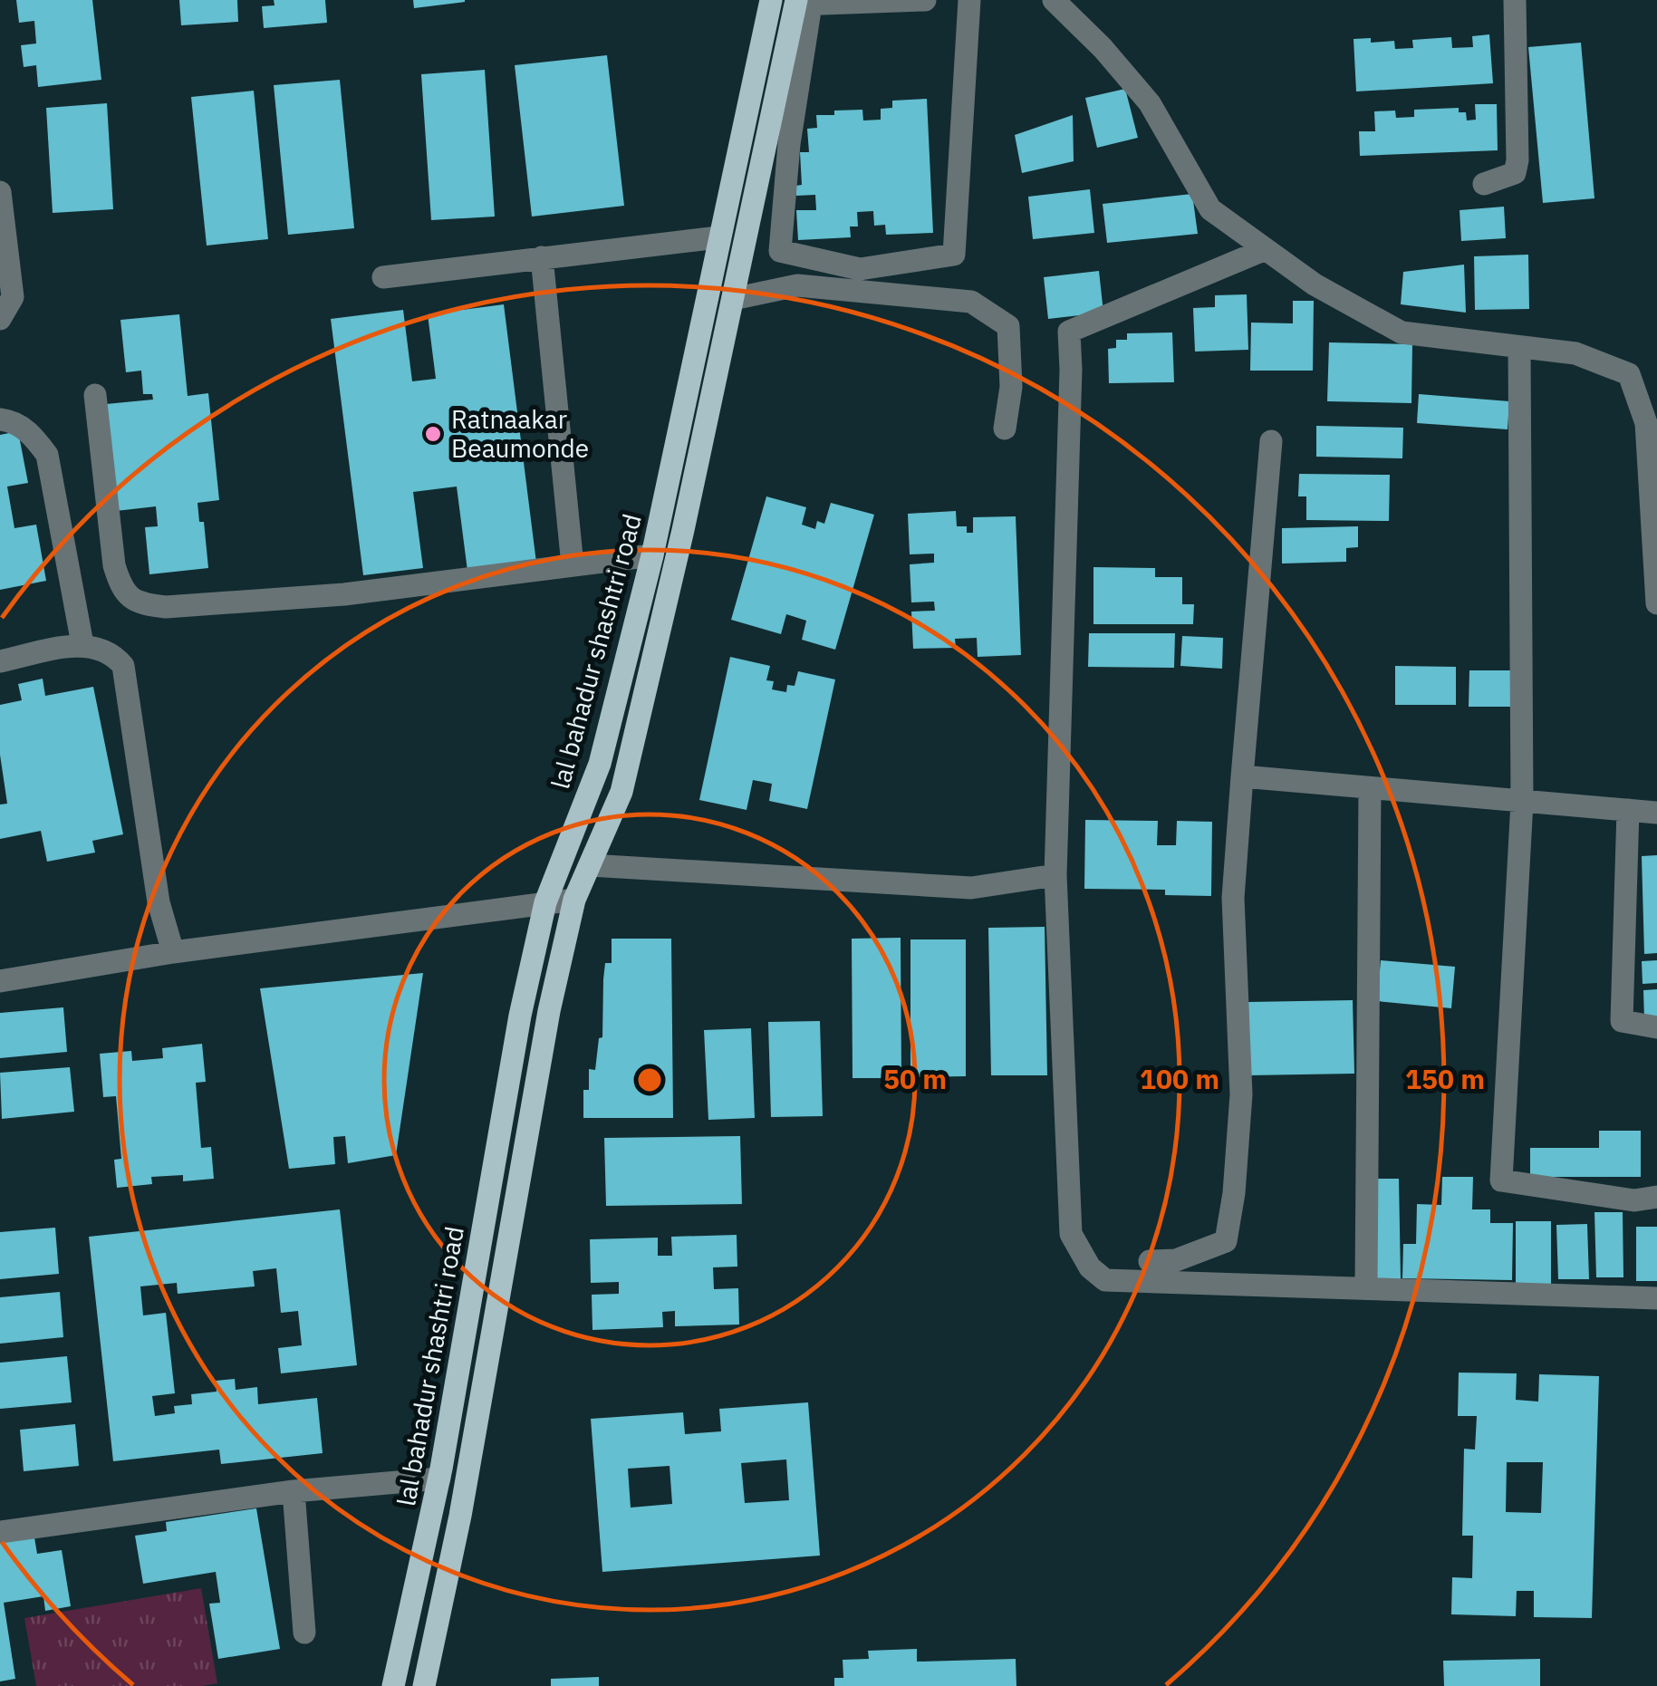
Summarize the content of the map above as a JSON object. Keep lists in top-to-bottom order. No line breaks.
{"streets":{"main road":["lal bahadur shashtri road"]},"places":["Ratnaakar Beaumonde"],"rings":["50 m","100 m","150 m"]}
